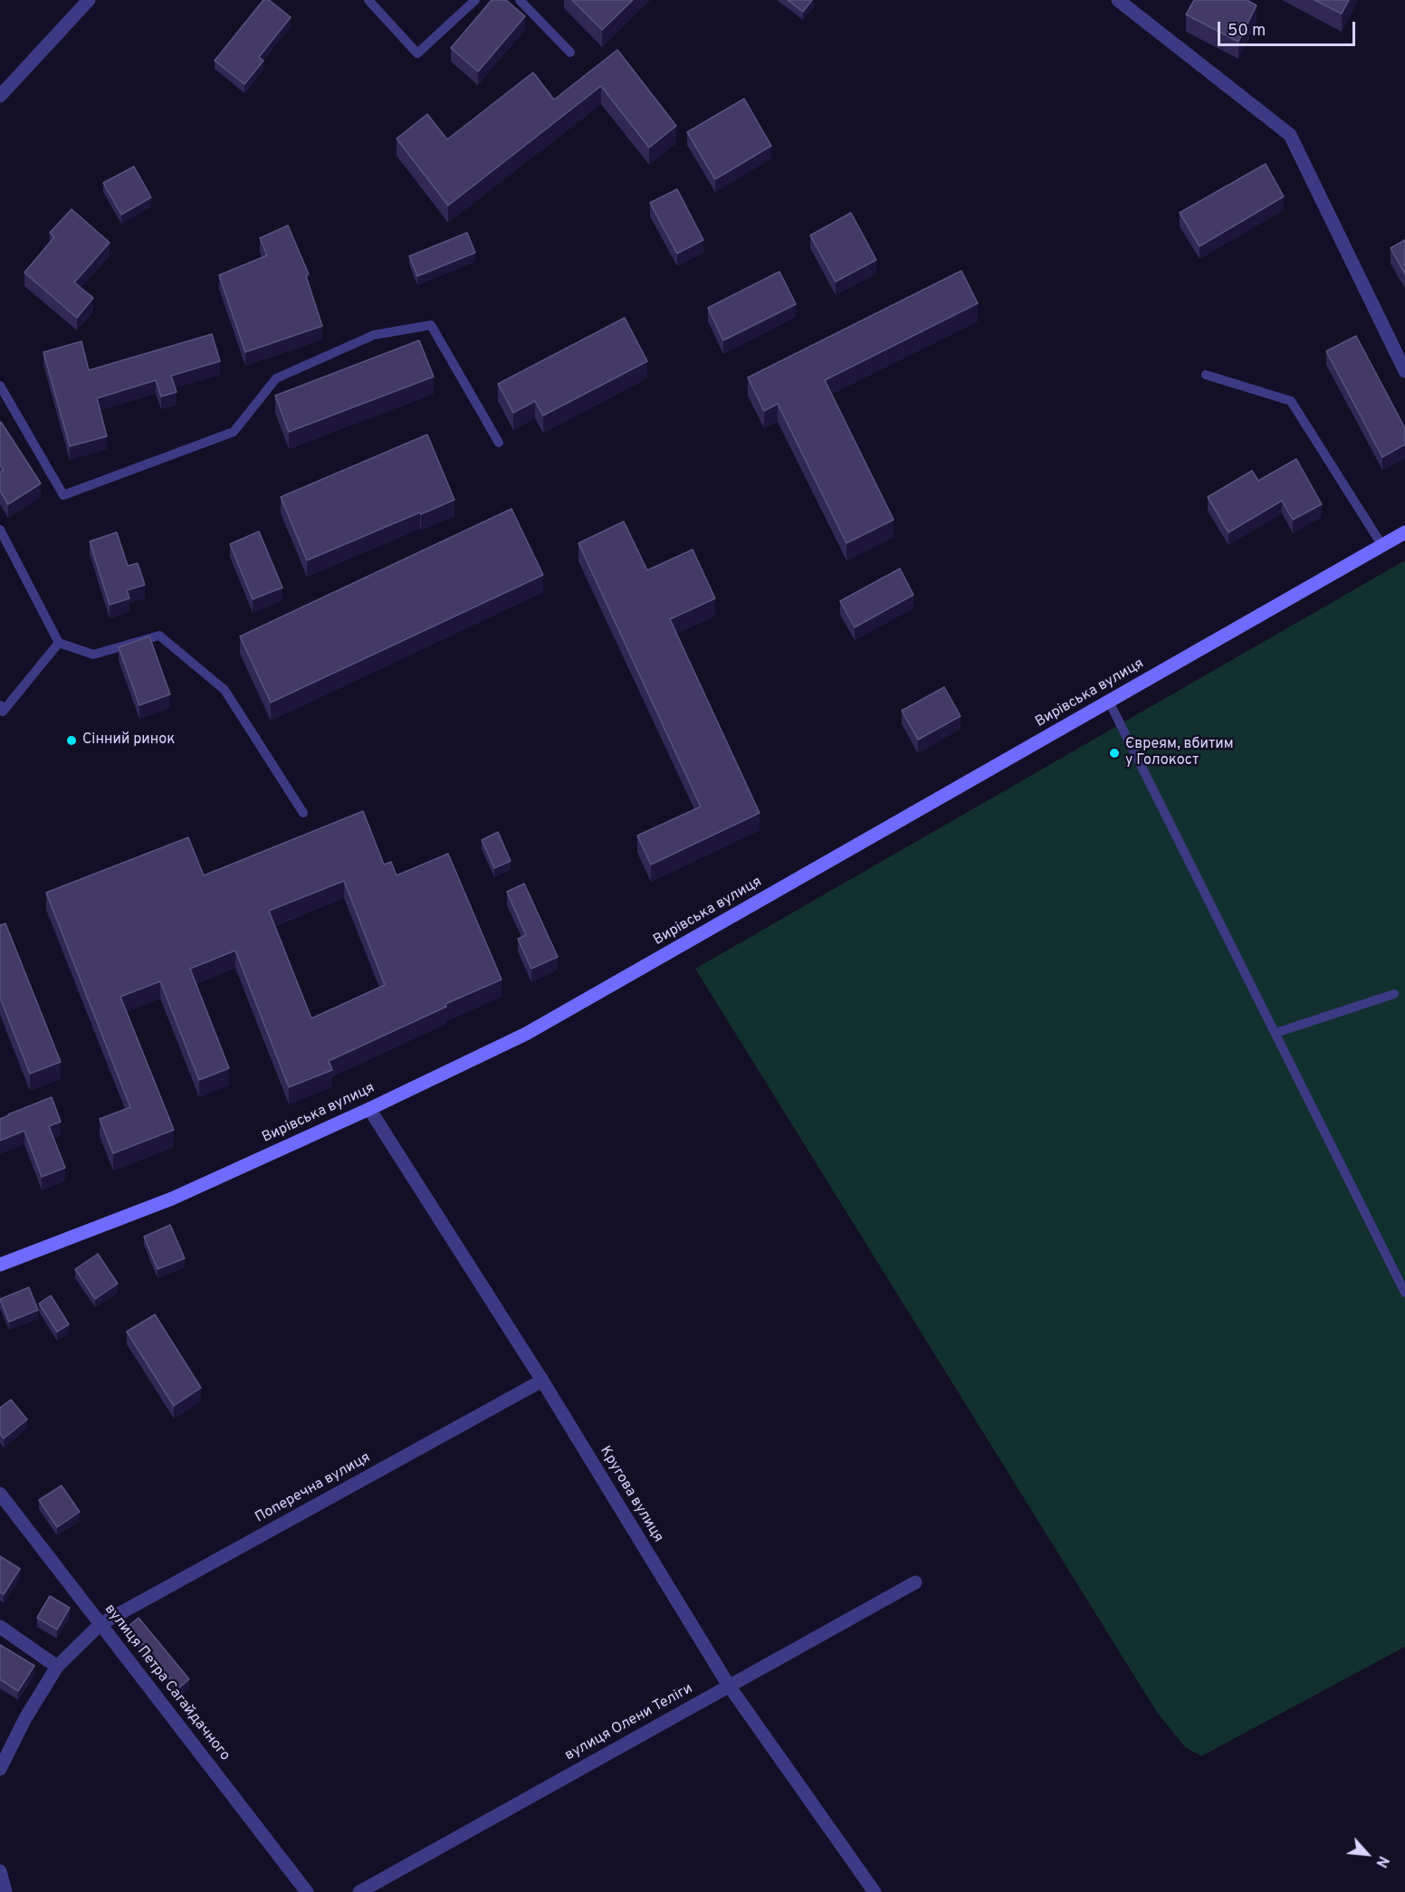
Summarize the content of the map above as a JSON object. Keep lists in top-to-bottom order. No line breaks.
{"streets":{"main road":["Вирівська вулиця"],"street":["Поперечна вулиця","Кругова вулиця","вулиця Петра Сагайдачного","вулиця Олени Теліги"]},"crossings":[["Вирівська вулиця","Кругова вулиця"],["Поперечна вулиця","Кругова вулиця"],["Поперечна вулиця","вулиця Петра Сагайдачного"],["Кругова вулиця","вулиця Олени Теліги"]],"places":["Сінний ринок","Євреям, вбитим у Голокост"],"scale_bar":"50 m","north":"bottom right"}
